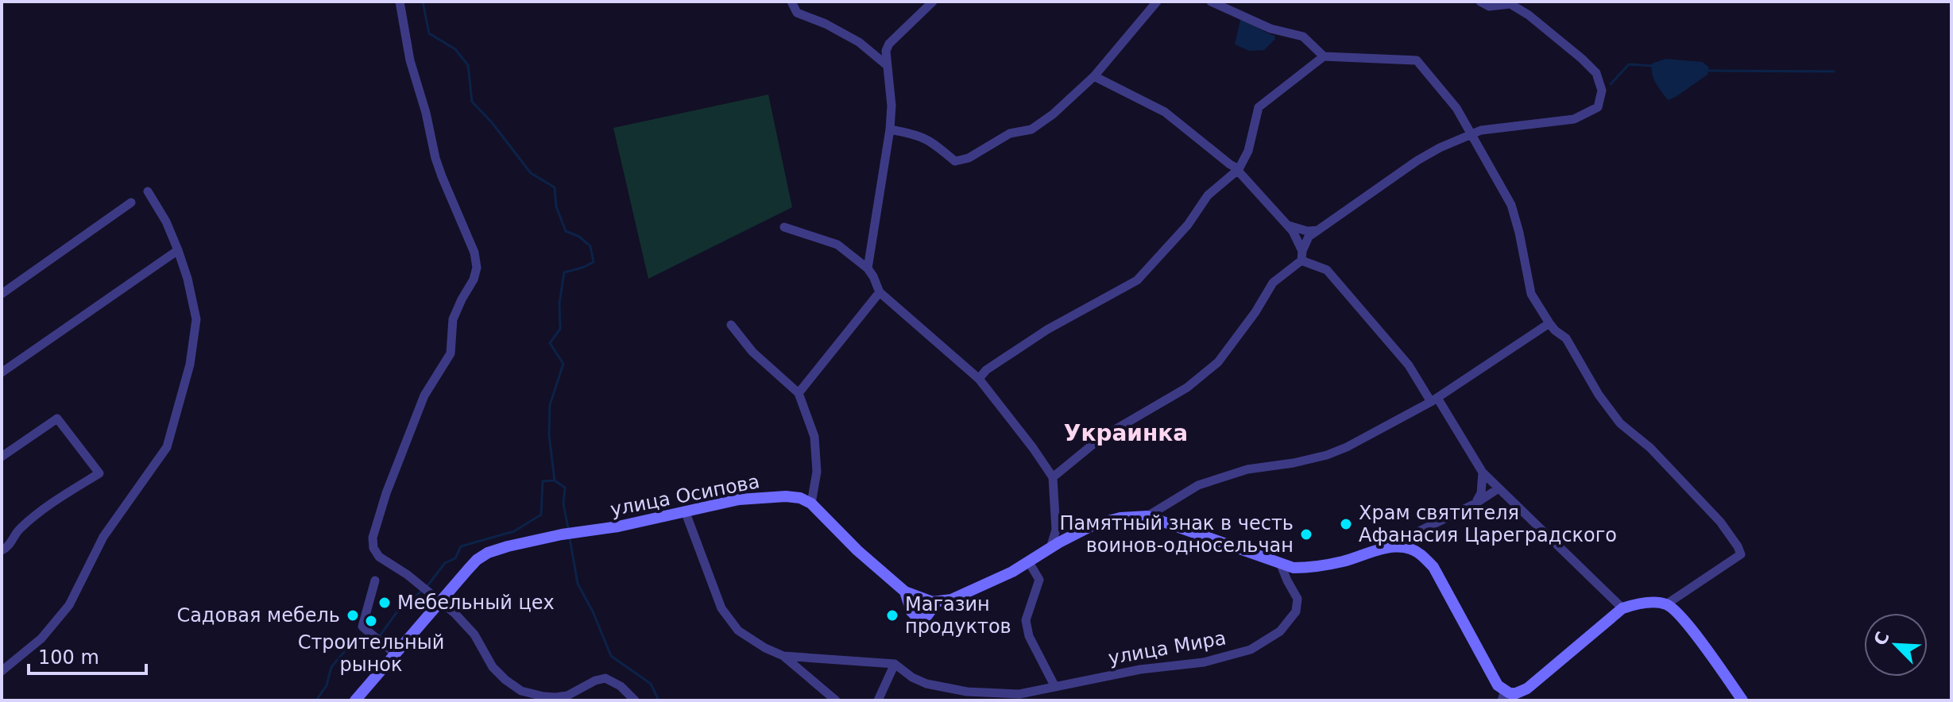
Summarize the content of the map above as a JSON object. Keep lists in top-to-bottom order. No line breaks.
{"streets":{"main road":["улица Осипова"],"street":["улица Мира"]},"crossings":[["улица Осипова","улица Мира"]],"districts":["Украинка"],"places":["Храм святителя Афанасия Цареградского","Памятный знак в честь воинов-односельчан","Мебельный цех","Садовая мебель","Магазин продуктов","Строительный рынок"],"scale_bar":"100 m","north":"top left"}
